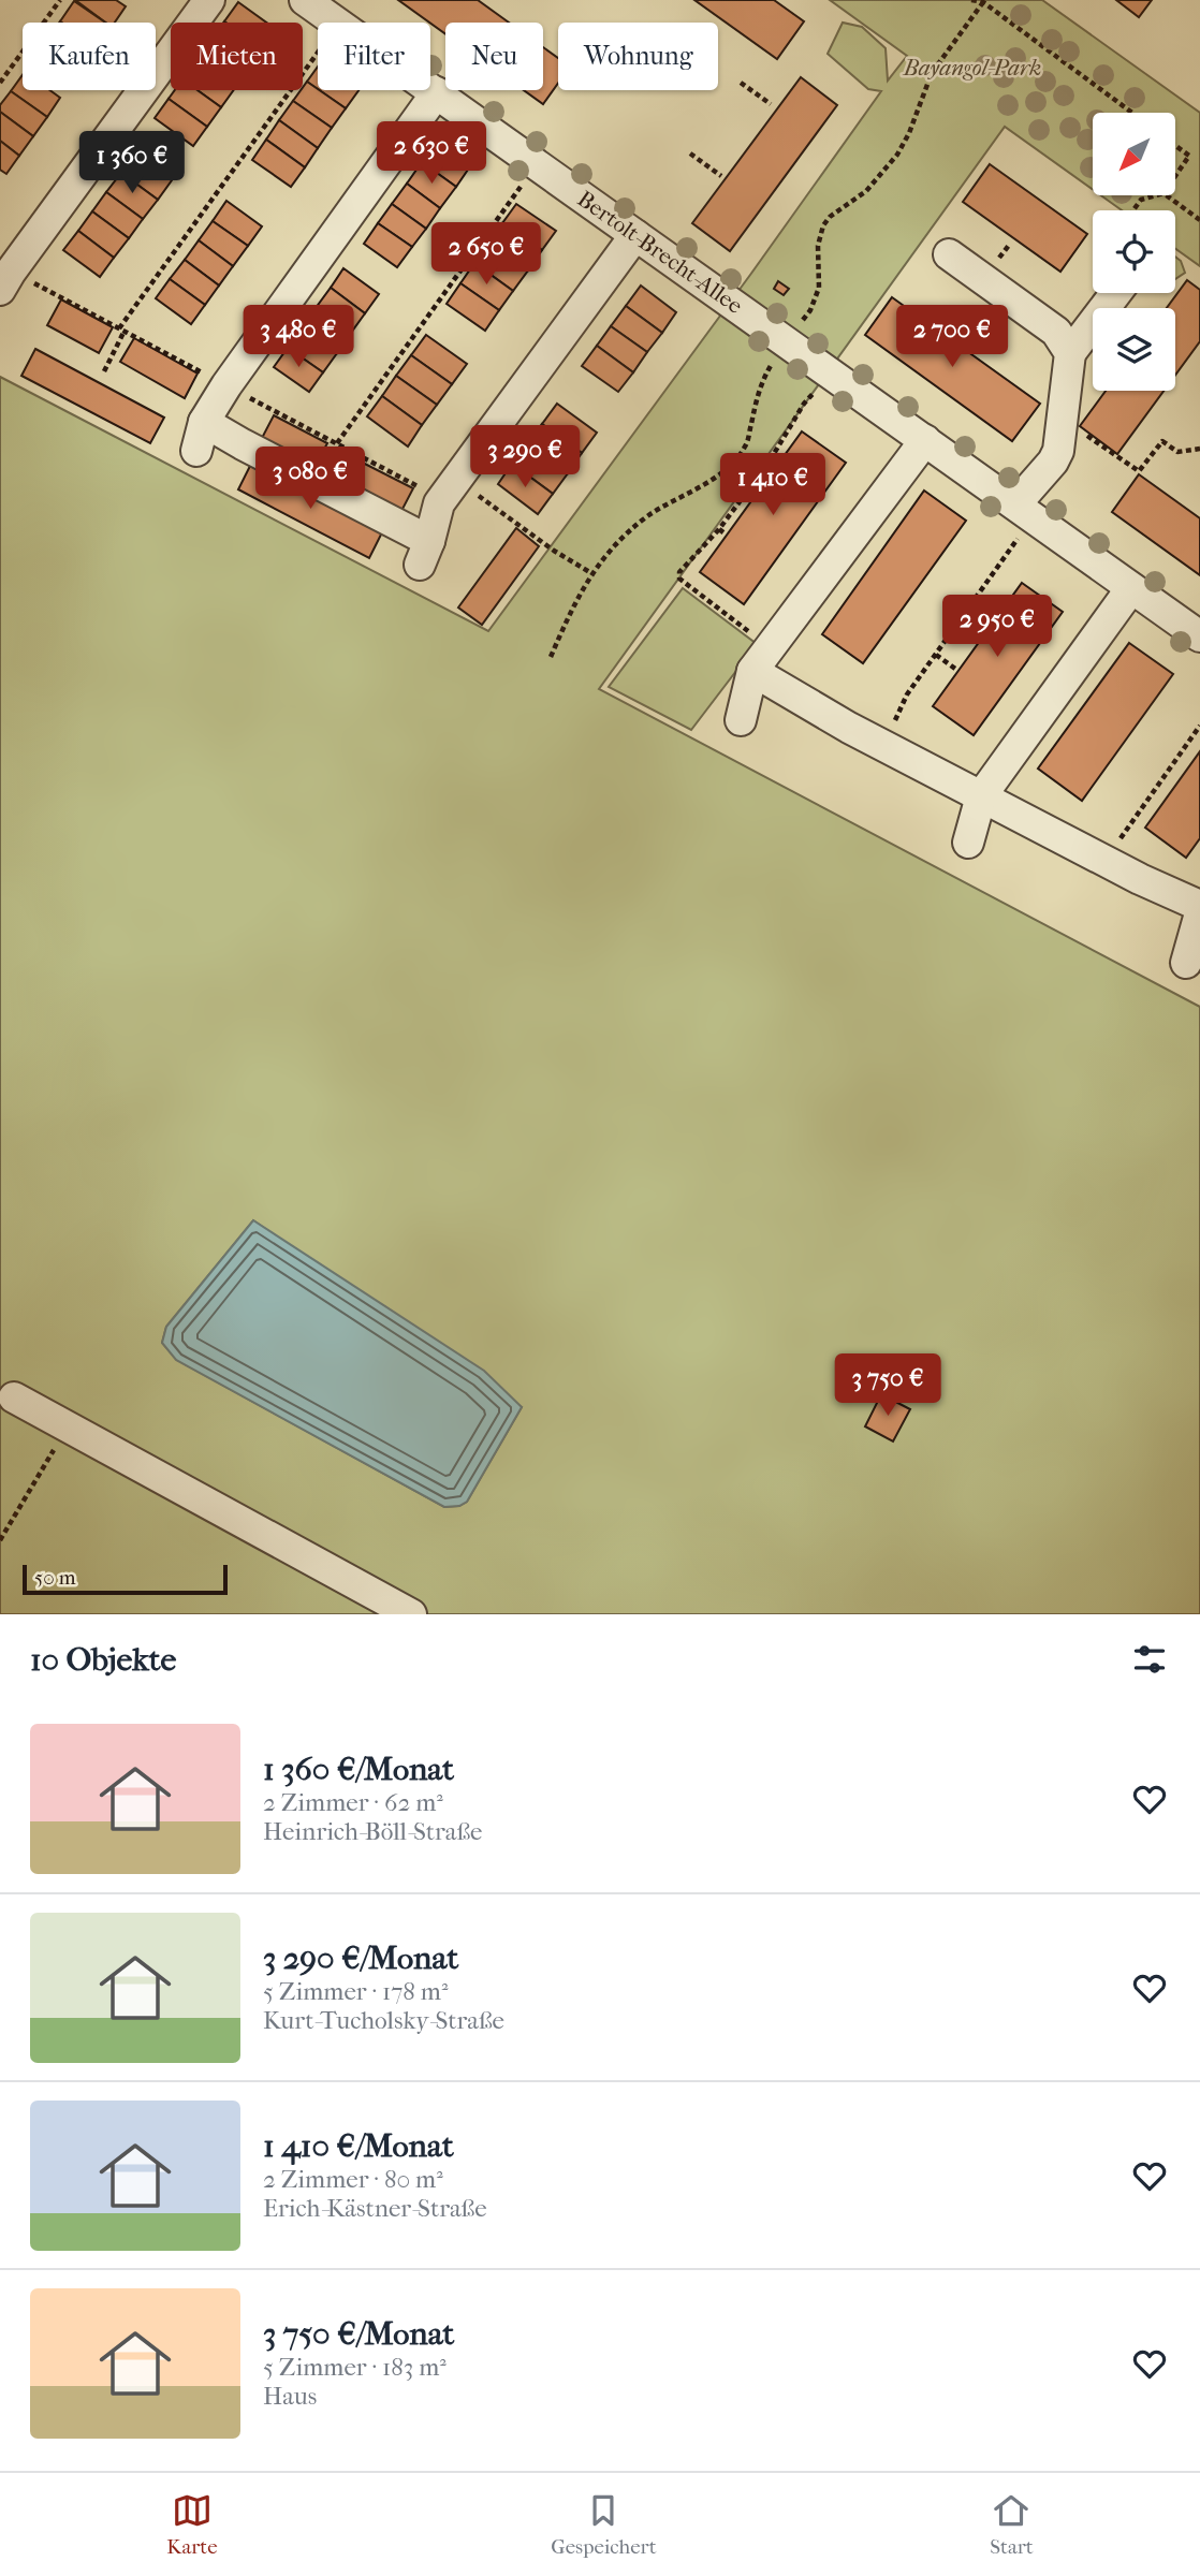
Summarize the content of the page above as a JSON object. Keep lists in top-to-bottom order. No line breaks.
{"streets":{"street":["Bertolt-Brecht-Allee"]},"parks":["Bayangol-Park"],"scale_bar":"50 m","north":"bottom left","page":{"chip":["Kaufen","Mieten","Filter","Neu","Wohnung"],"price":["2 630 €","1 360 €","2 650 €","3 480 €","2 700 €","3 290 €","3 080 €","1 410 €","2 950 €","3 750 €"],"scale":"50 m","heading":"10 Objekte","list":[{"name":"1 360 €/Monat","note":"2 Zimmer · 62 m² · Heinrich-Böll-Straße"},{"name":"3 290 €/Monat","note":"5 Zimmer · 178 m² · Kurt-Tucholsky-Straße"},{"name":"1 410 €/Monat","note":"2 Zimmer · 80 m² · Erich-Kästner-Straße"},{"name":"3 750 €/Monat","note":"5 Zimmer · 183 m² · Haus"}],"tabs":["Karte","Gespeichert","Start"]}}
